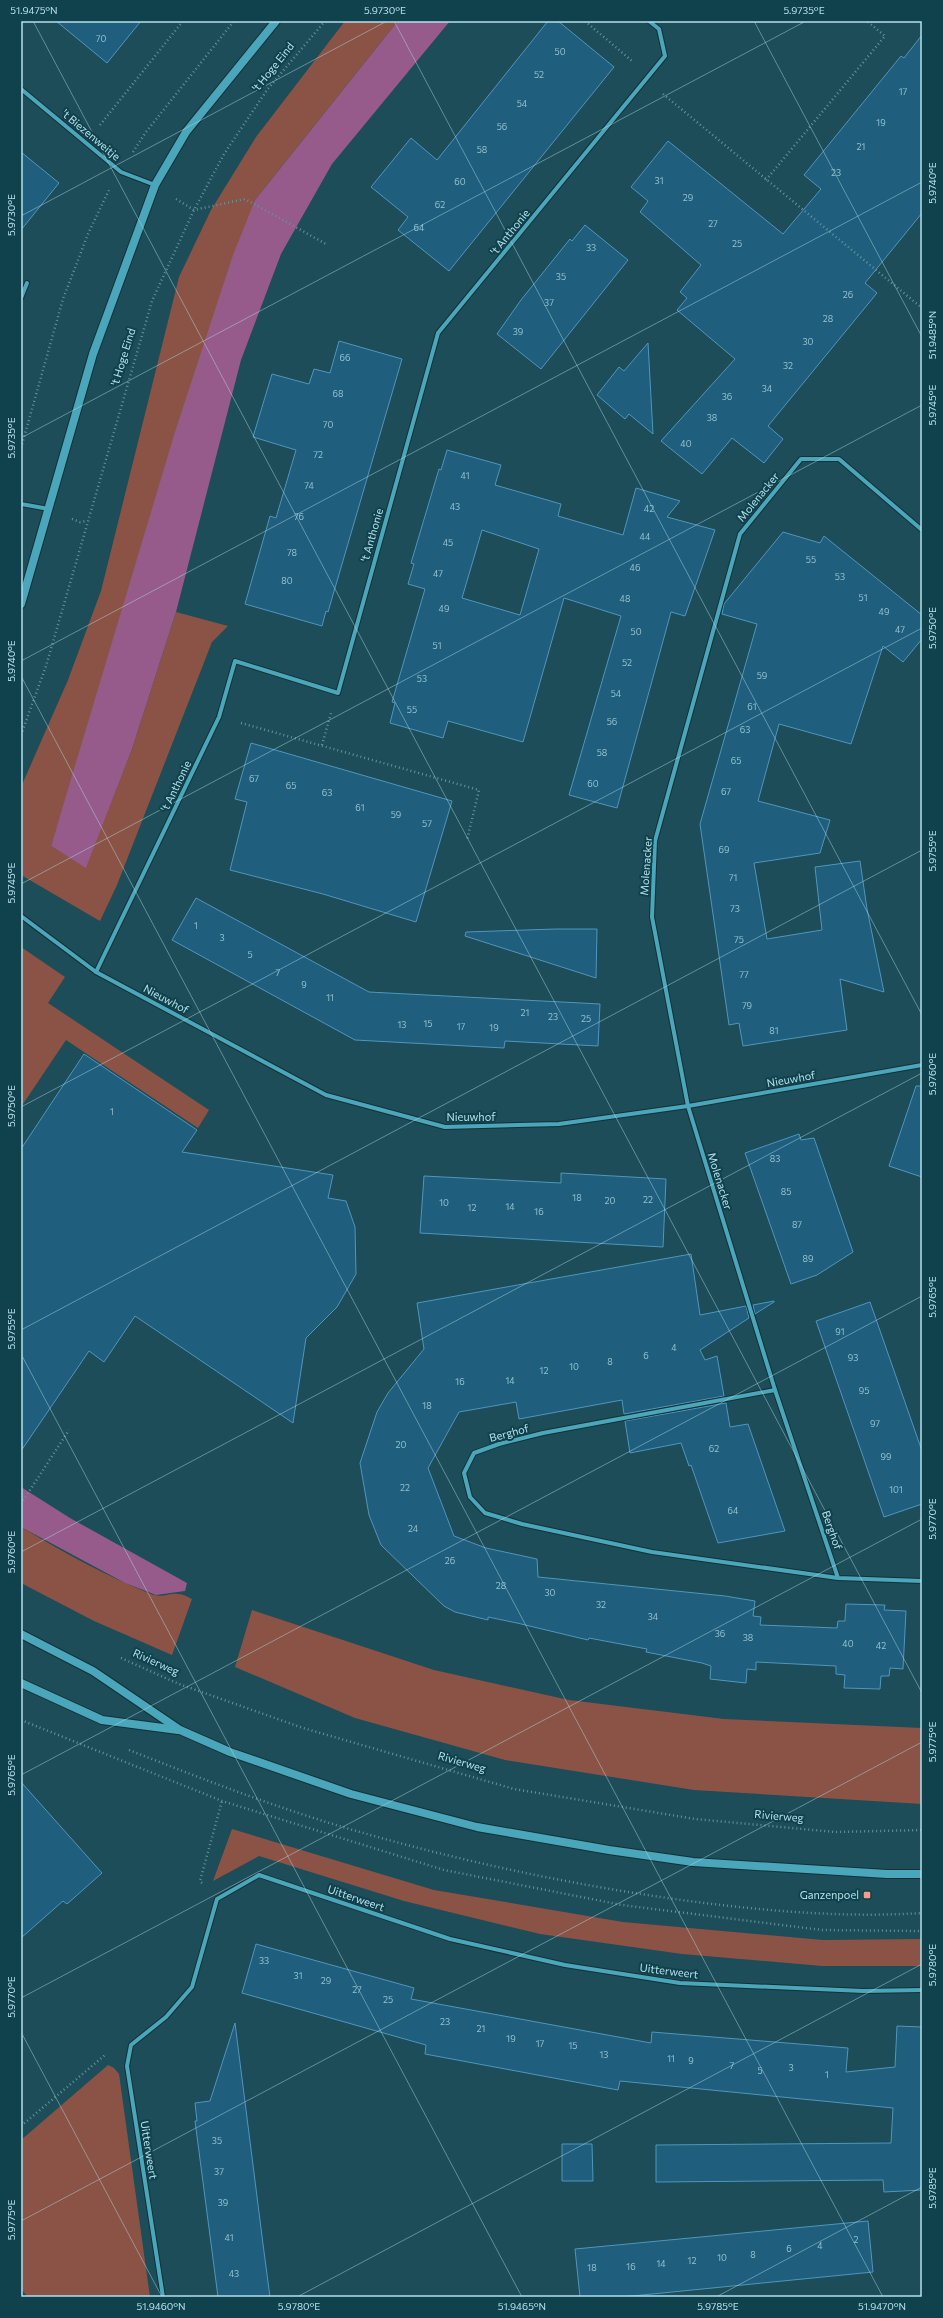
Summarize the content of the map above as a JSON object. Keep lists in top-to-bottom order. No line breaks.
{"streets":{"street":["'t Biezenweitje","'t Anthonie","Molenacker","Nieuwhof","Berghof","Uitterweert"],"path":["'t Hoge Eind","Rivierweg"]},"crossings":[["'t Anthonie","Nieuwhof"],["Molenacker","Nieuwhof"],["Molenacker","Berghof"]],"places":{"transit":["Ganzenpoel"]},"house_numbers":["70","50","52","17","54","19","56","21","58","23","31","60","29","62","27","64","25","33","35","26","37","28","39","30","66","32","34","68","36","38","70","40","72","41","74","43","42","76","44","45","78","55","46","47","53","80","51","48","49","49","47","50","51","52","59","53","54","61","55","56","63","58","65","67","60","65","67","63","61","59","57","69","71","73","1","3","75","5","7","77","9","11","79","21","23","25","15","13","17","19","81","1","83","85","18","22","20","10","14","12","16","87","89","91","4","6","93","8","10","12","14","16","95","18","97","20","62","99","22","101","64","24","26","28","30","32","34","36","38","40","42","33","31","29","27","25","23","21","19","17","15","13","11","9","7","3","5","1","35","37","39","41","2","4","6","8","10","12","14","16","18","43"],"coordinates":["51.9475°N","5.9730°E","5.9735°E","5.9740°E","51.9485°N","5.9745°E","5.9750°E","5.9755°E","5.9760°E","5.9765°E","5.9770°E","5.9775°E","5.9780°E","5.9785°E","51.9460°N","51.9465°N","51.9470°N"]}
